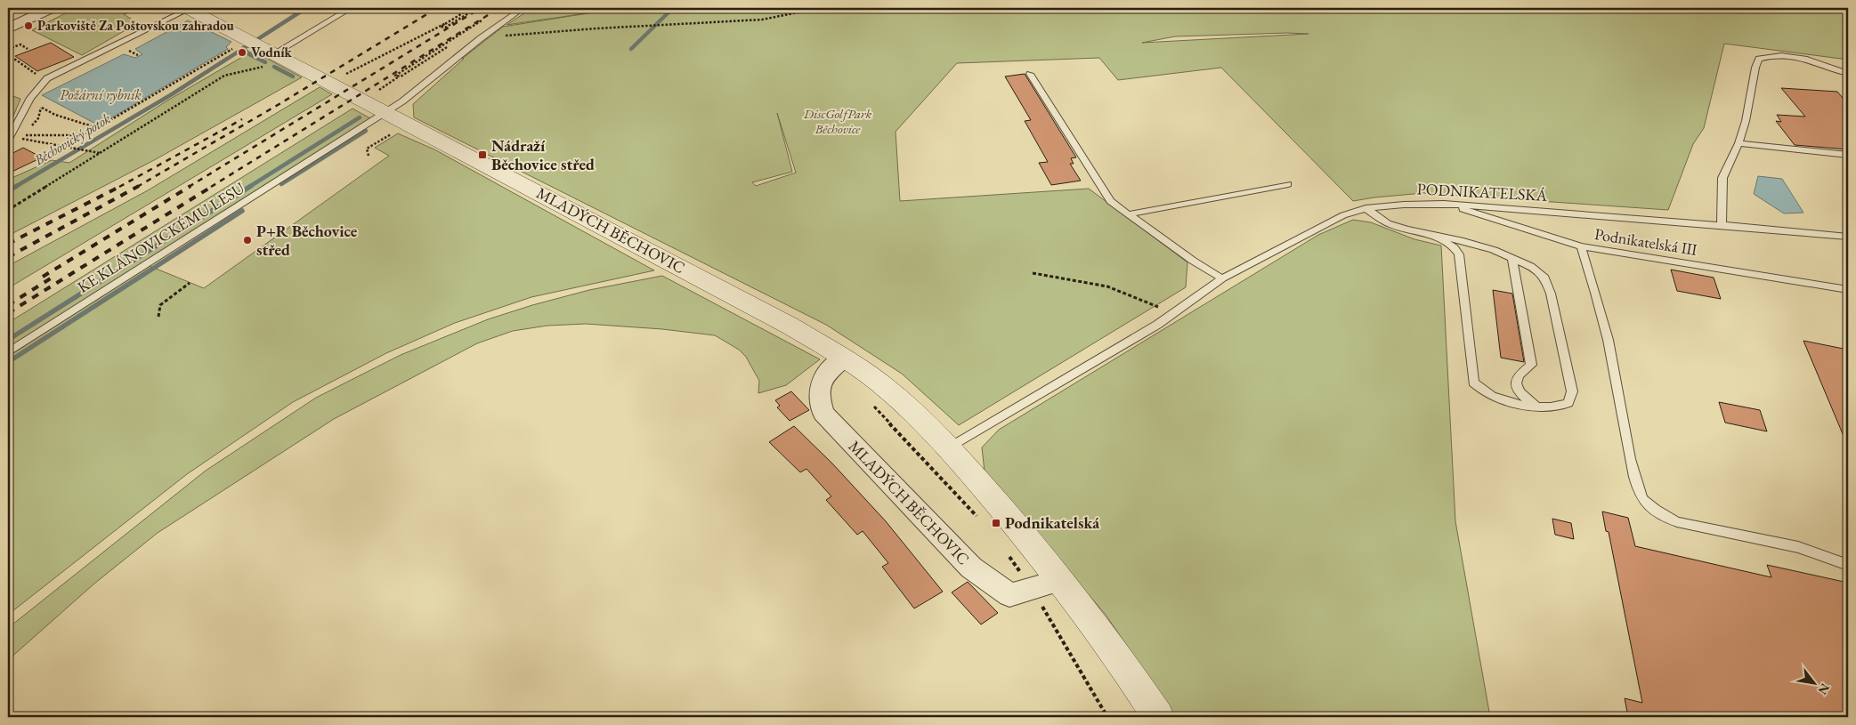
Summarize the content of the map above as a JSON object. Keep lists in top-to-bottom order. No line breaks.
{"streets":{"street":["MLADÝCH BĚCHOVIC"],"lane":["PODNIKATELSKÁ","KE KLÁNOVICKÉMU LESU","Podnikatelská Ⅲ"]},"crossings":[["PODNIKATELSKÁ","MLADÝCH BĚCHOVIC"],["PODNIKATELSKÁ","Podnikatelská Ⅲ"],["MLADÝCH BĚCHOVIC","KE KLÁNOVICKÉMU LESU"]],"water":["Požární rybník","Běchovický potok"],"parks":["DiscGolfPark Běchovice"],"places":{"other":["Parkoviště Za Poštovskou zahradou","Vodník","P+R Běchovice střed"],"transit":["Nádraží Běchovice střed","Podnikatelská"]},"north":"bottom right"}
